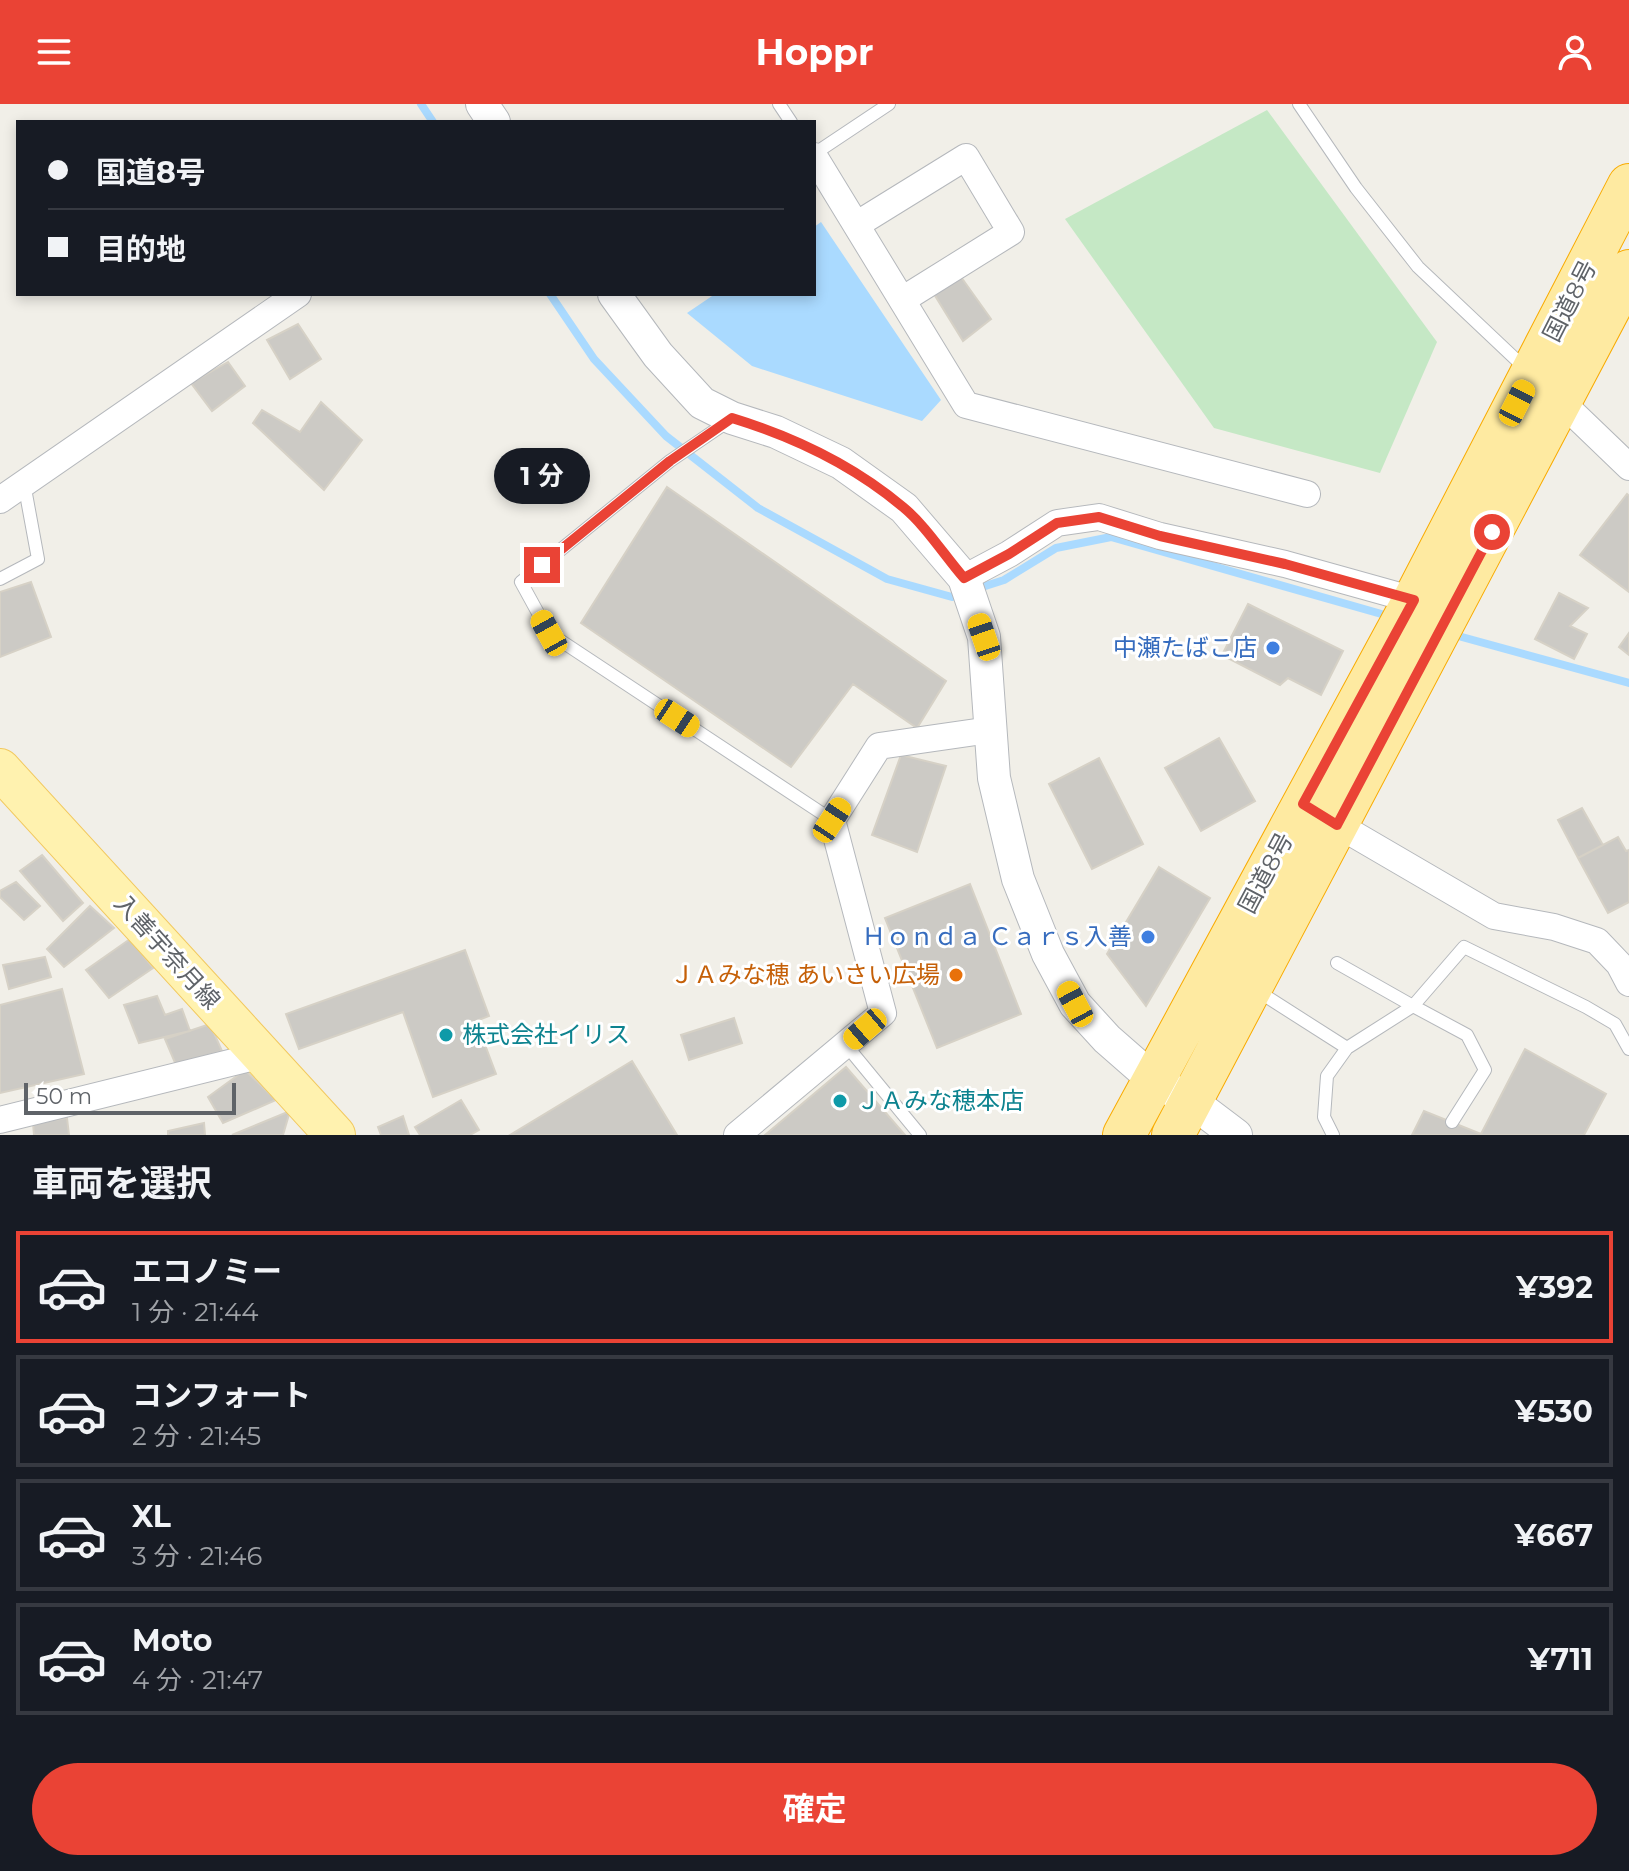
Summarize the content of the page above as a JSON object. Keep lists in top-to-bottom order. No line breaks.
{"streets":{"highway":["国道8号"],"main road":["入善宇奈月線"]},"places":["中瀬たばこ店","Ｈｏｎｄａ Ｃａｒｓ入善","ＪＡみな穂 あいさい広場","株式会社イリス","ＪＡみな穂本店"],"scale_bar":"50 m","page":{"header":"Hoppr","banner":["国道8号","目的地"],"bubble":"1 分","scale":"50 m","heading":"車両を選択","list":[{"name":"エコノミー","note":"1 分 · 21:44","value":"¥392"},{"name":"コンフォート","note":"2 分 · 21:45","value":"¥530"},{"name":"XL","note":"3 分 · 21:46","value":"¥667"},{"name":"Moto","note":"4 分 · 21:47","value":"¥711"}],"buttons":"確定"}}
